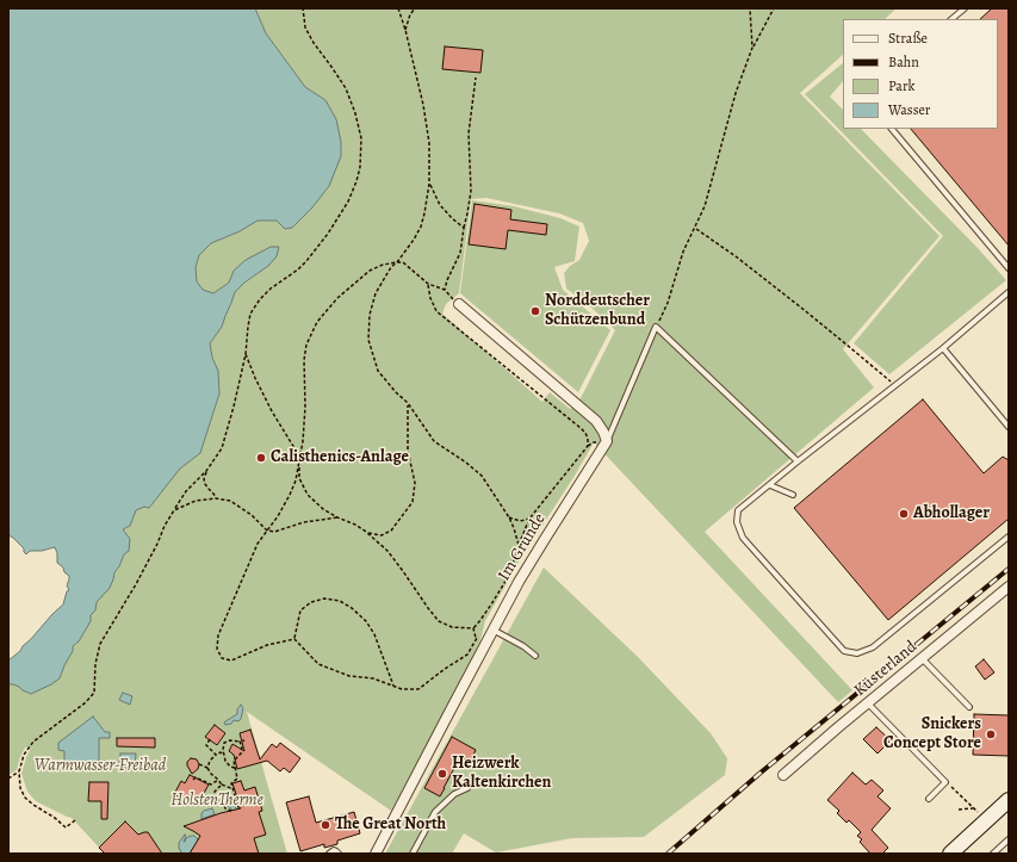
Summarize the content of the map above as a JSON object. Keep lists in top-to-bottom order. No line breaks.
{"streets":{"street":["Im Grunde","Küsterland"]},"parks":["Warmwasser-Freibad","HolstenTherme"],"places":["Norddeutscher Schützenbund","Calisthenics-Anlage","Abhollager","Snickers Concept Store","Heizwerk Kaltenkirchen","The Great North"],"legend":["Straße","Bahn","Park","Wasser"]}
